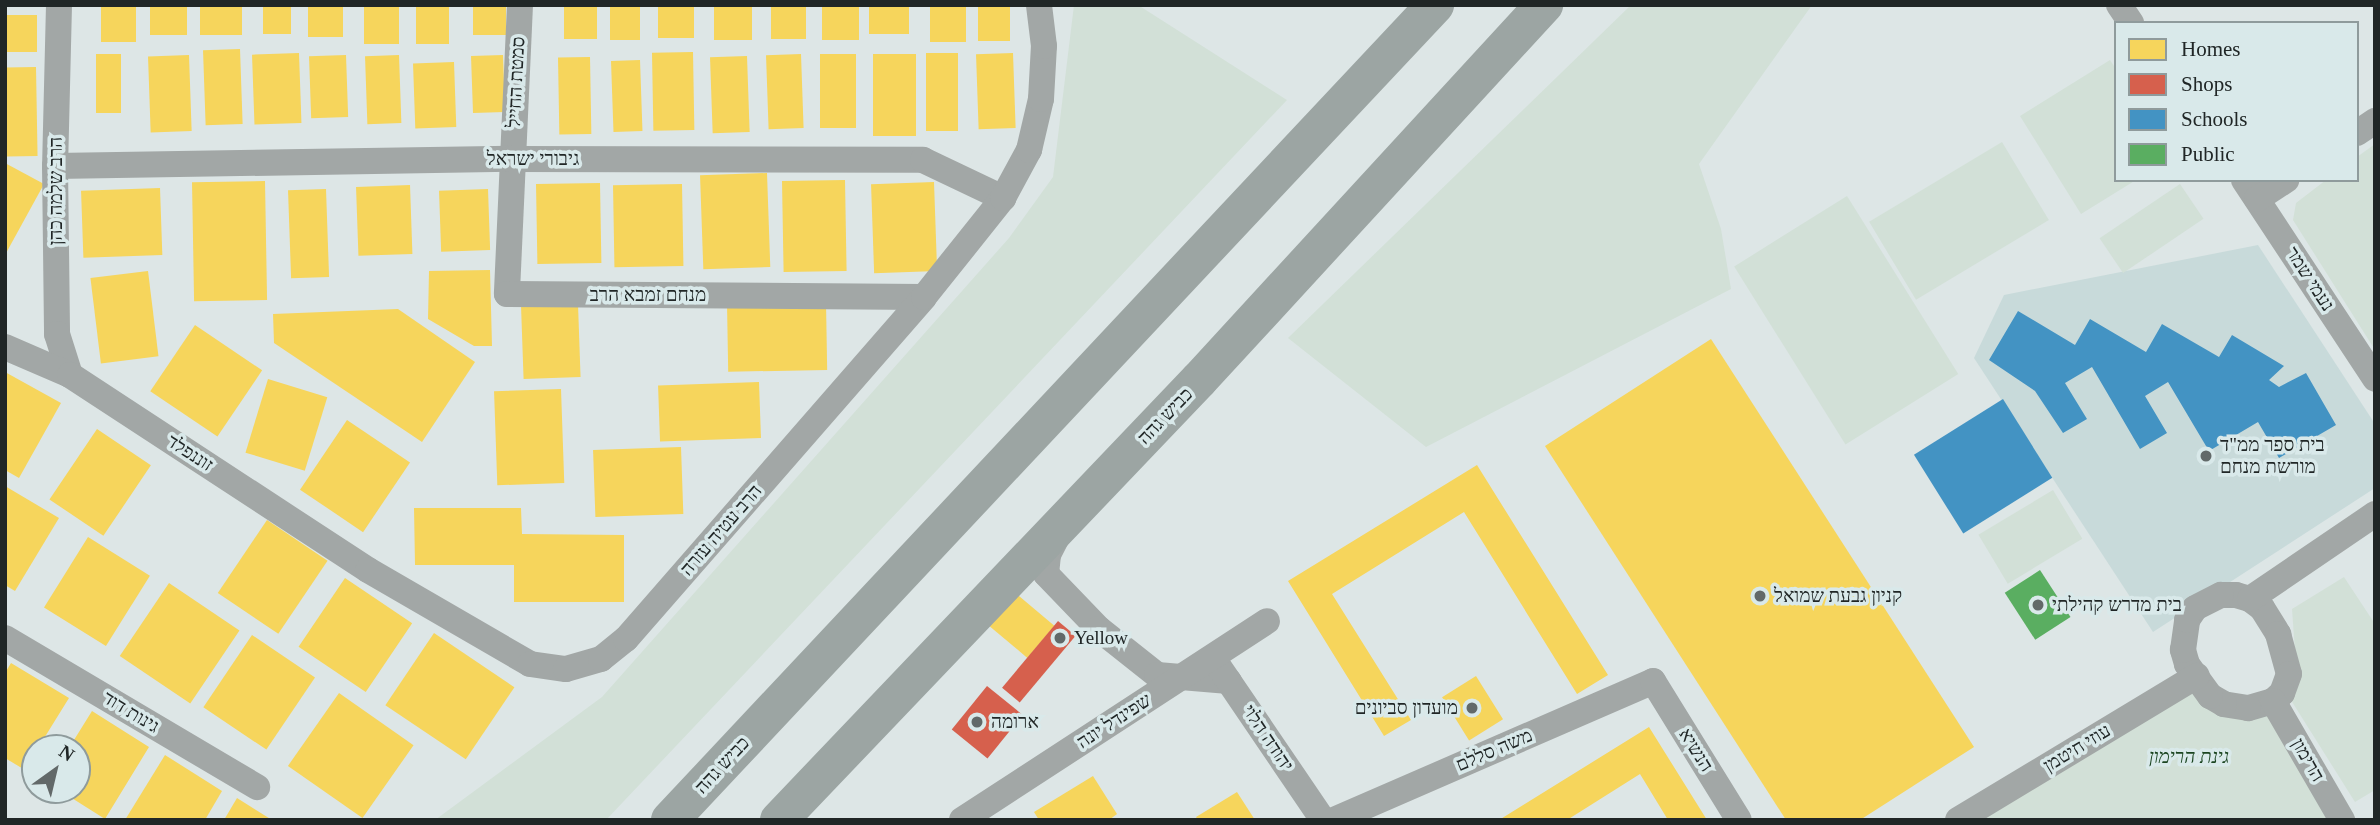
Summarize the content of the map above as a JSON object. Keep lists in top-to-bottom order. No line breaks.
{"streets":{"highway":["כביש גהה"],"street":["סמטת החייל","גיבורי ישראל","הרב שלמה כהן","נעמי שמר","מנחם זמבא הרב","זוננפלד","הרב עטיה עזרה","גינות דוד","שפינדל יונה","יהודה הלוי","עוזי חיטמן","משה סללם","הנשיא","הרימון"]},"crossings":[["סמטת החייל","גיבורי ישראל"],["סמטת החייל","מנחם זמבא הרב"],["גיבורי ישראל","הרב שלמה כהן"],["גיבורי ישראל","מנחם זמבא הרב"],["גיבורי ישראל","הרב עטיה עזרה"],["הרב שלמה כהן","זוננפלד"],["מנחם זמבא הרב","הרב עטיה עזרה"],["זוננפלד","הרב עטיה עזרה"],["שפינדל יונה","יהודה הלוי"],["עוזי חיטמן","הרימון"],["משה סללם","הנשיא"]],"parks":["גינת הרימון"],"places":["בית ספר ממ\"ד מורשת מנחם","קניון גבעת שמואל","בית מדרש קהילתי","Yellow","מועדון סביונים","ארומה"],"legend":["Homes","Shops","Schools","Public"],"north":"top right"}
